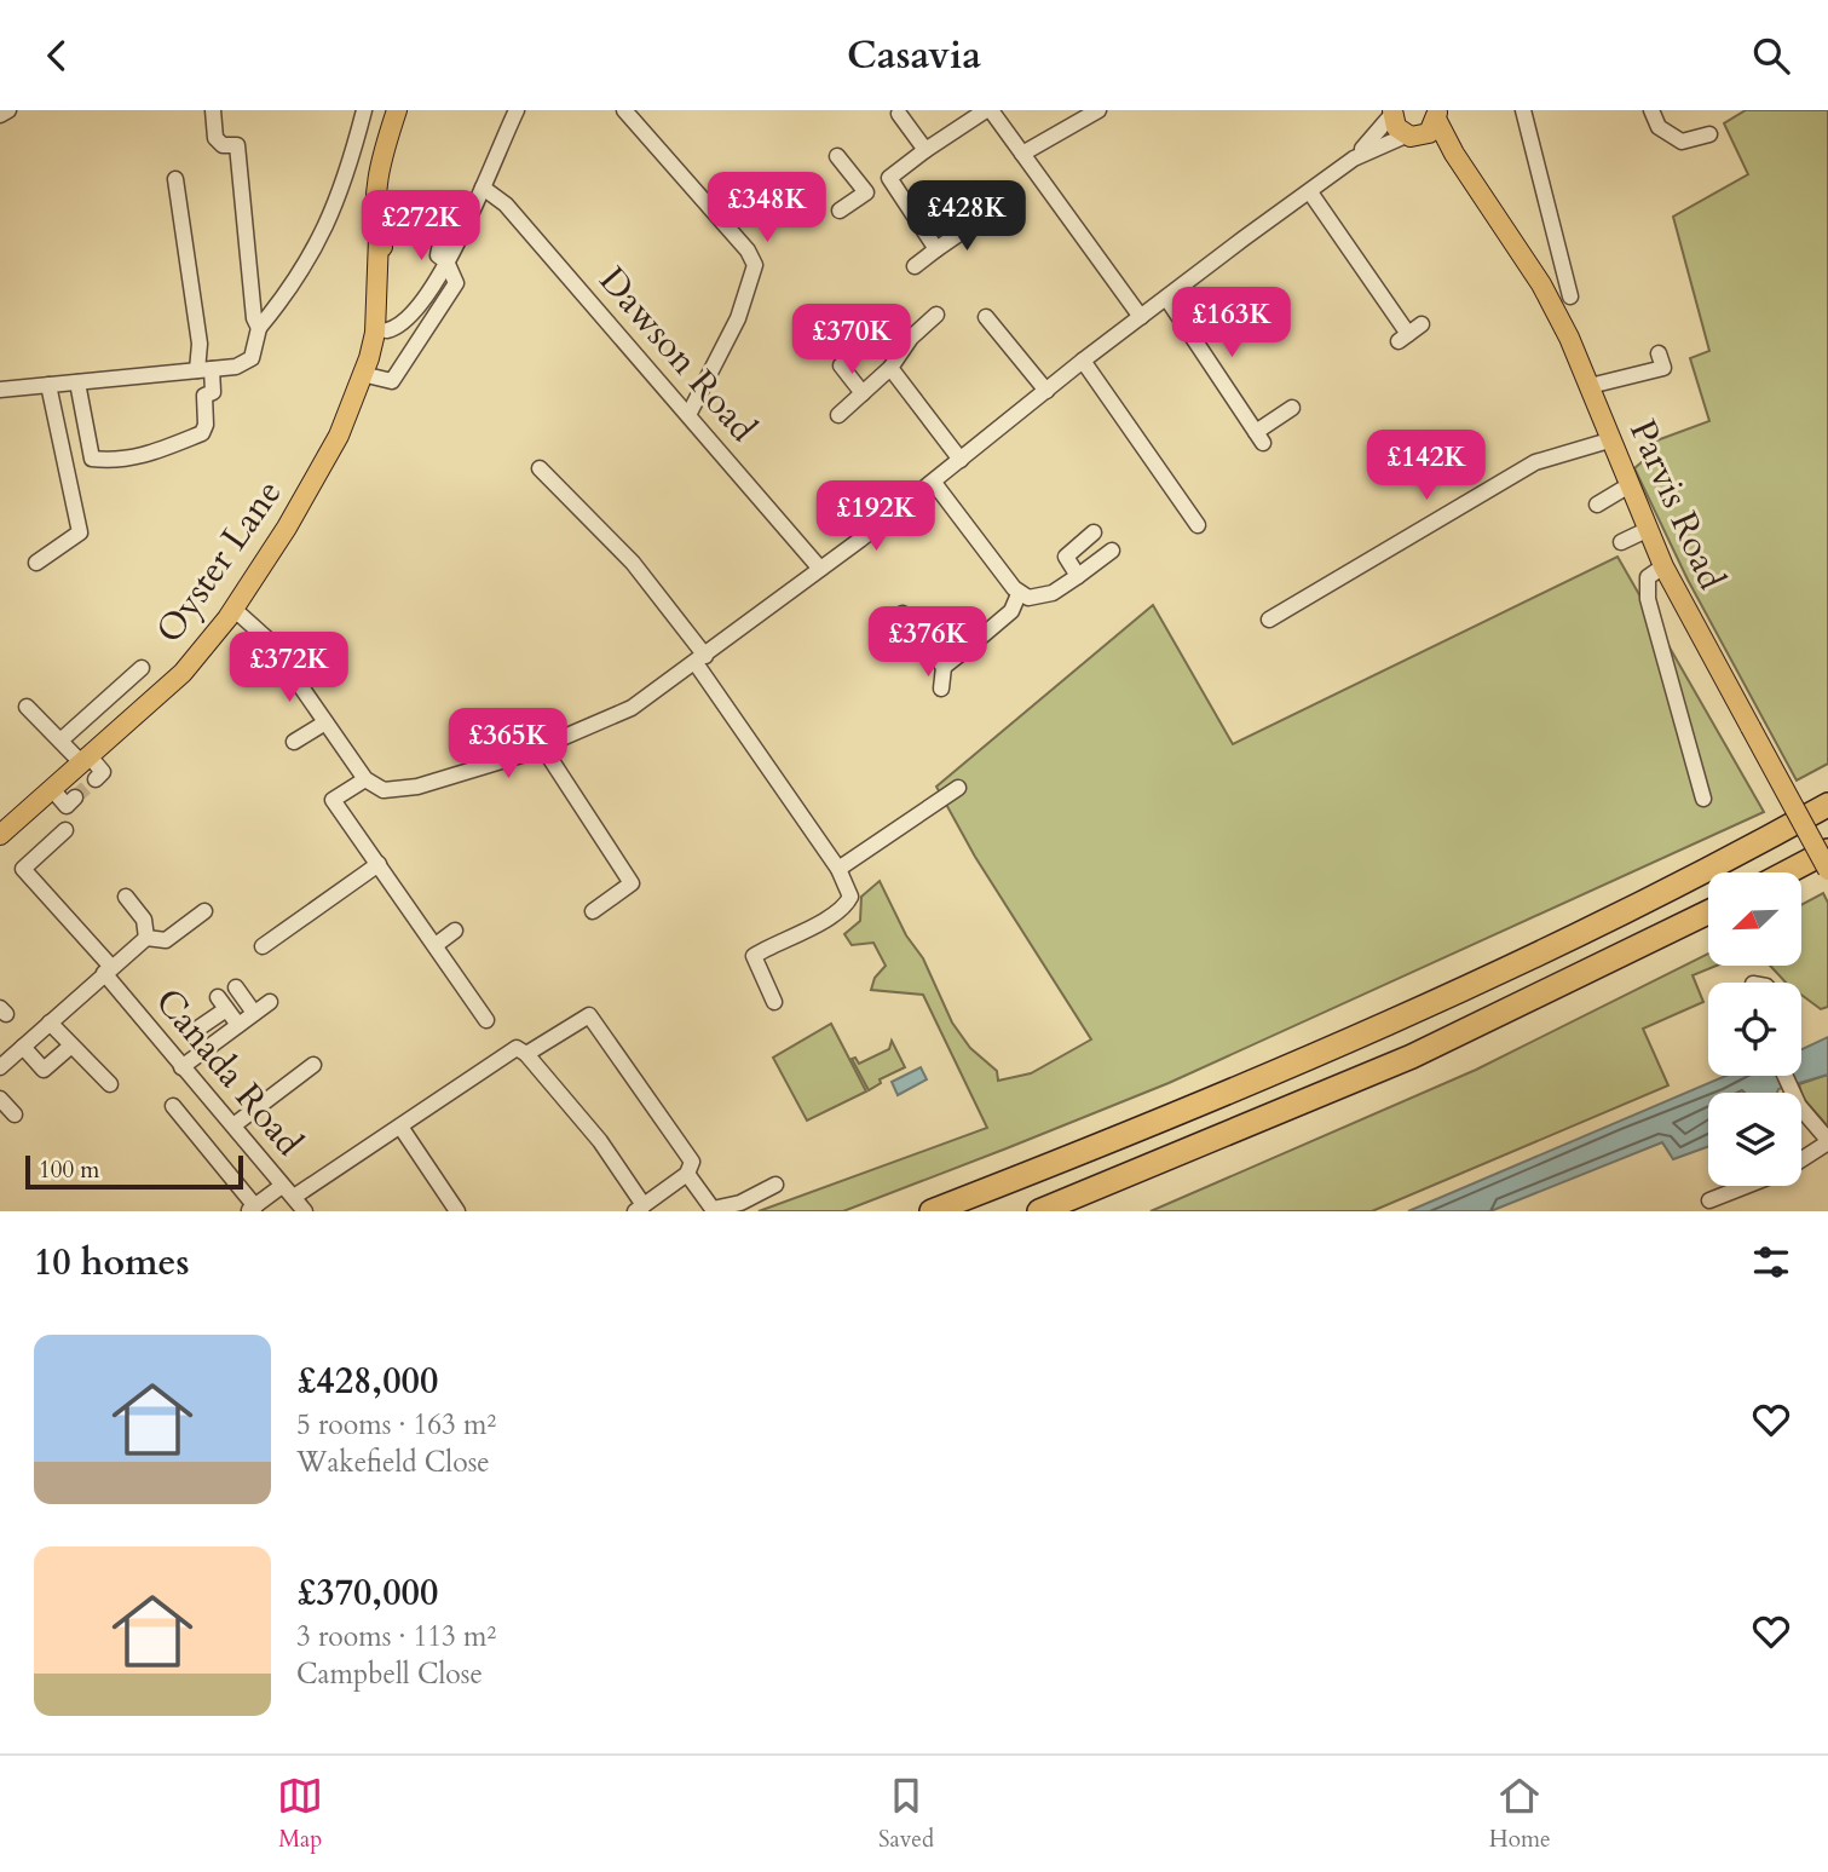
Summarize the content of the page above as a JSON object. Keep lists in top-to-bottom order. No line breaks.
{"streets":{"main road":["Parvis Road","Oyster Lane"],"street":["Dawson Road","Canada Road"]},"scale_bar":"100 m","north":"bottom left","page":{"header":"Casavia","price":["£348K","£428K","£272K","£163K","£370K","£142K","£192K","£376K","£372K","£365K"],"scale":"100 m","heading":"10 homes","list":[{"name":"£428,000","note":"5 rooms · 163 m² · Wakefield Close"},{"name":"£370,000","note":"3 rooms · 113 m² · Campbell Close"}],"tabs":["Map","Saved","Home"]}}
